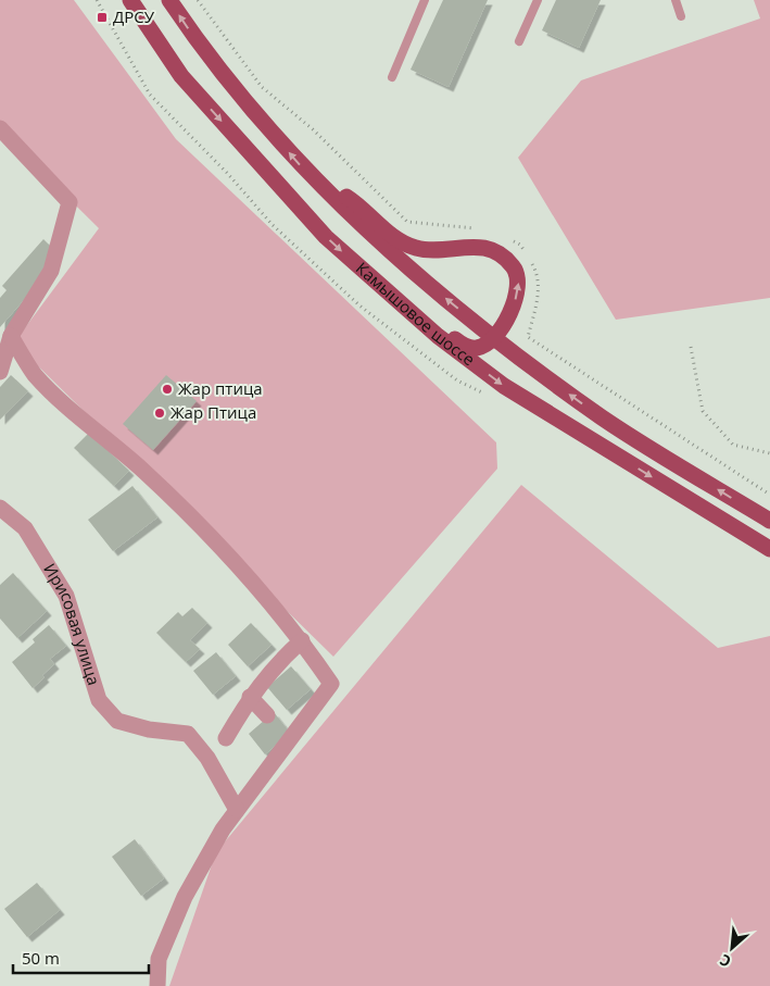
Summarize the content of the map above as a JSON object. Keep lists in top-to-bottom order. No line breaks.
{"streets":{"main road":["Камышовое шоссе"],"street":["Ирисовая улица"]},"places":{"transit":["ДРСУ"],"other":["Жар птица","Жар Птица"]},"scale_bar":"50 m","north":"bottom left"}
